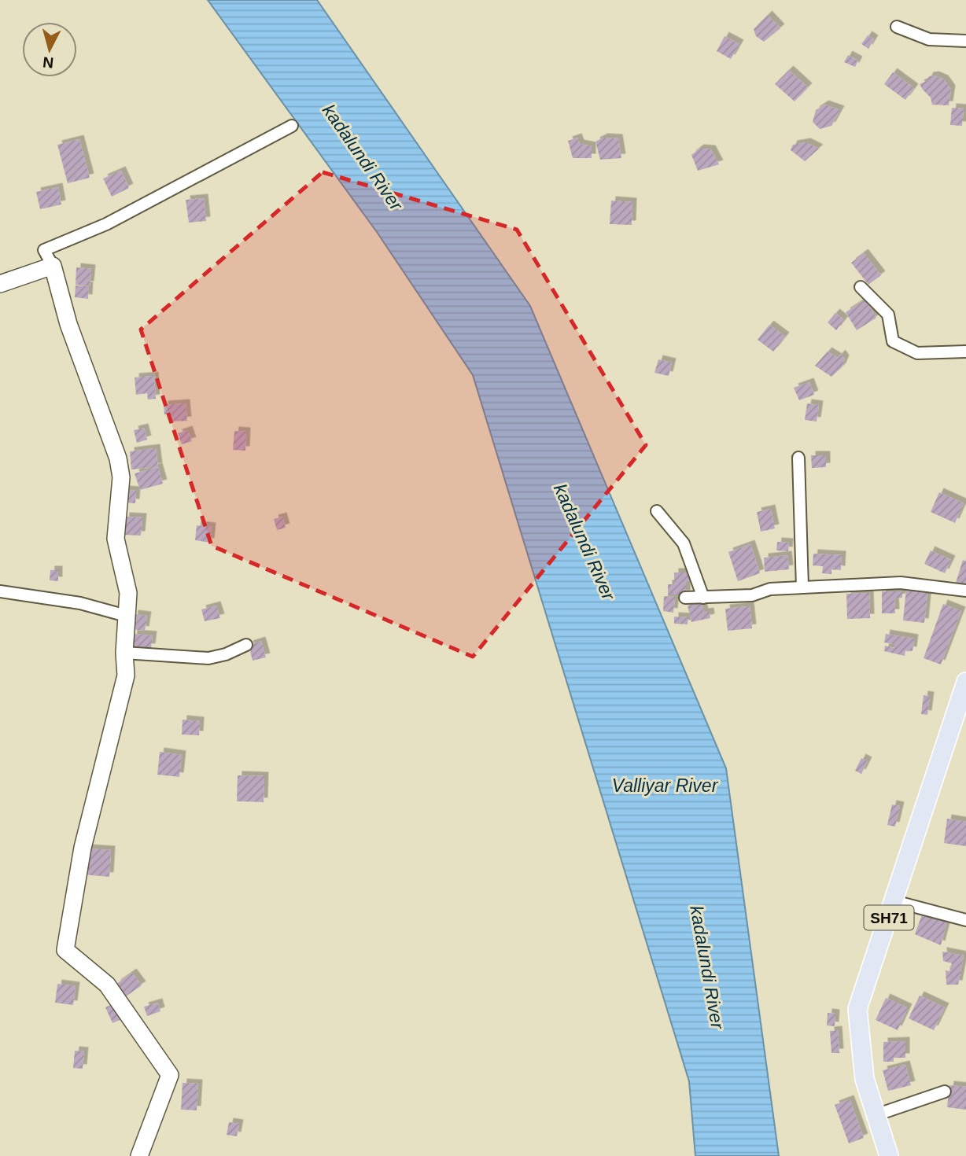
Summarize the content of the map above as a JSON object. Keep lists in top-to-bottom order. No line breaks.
{"streets":{"main road":["SH71"]},"water":["kadalundi River","Valliyar River"],"north":"bottom"}
